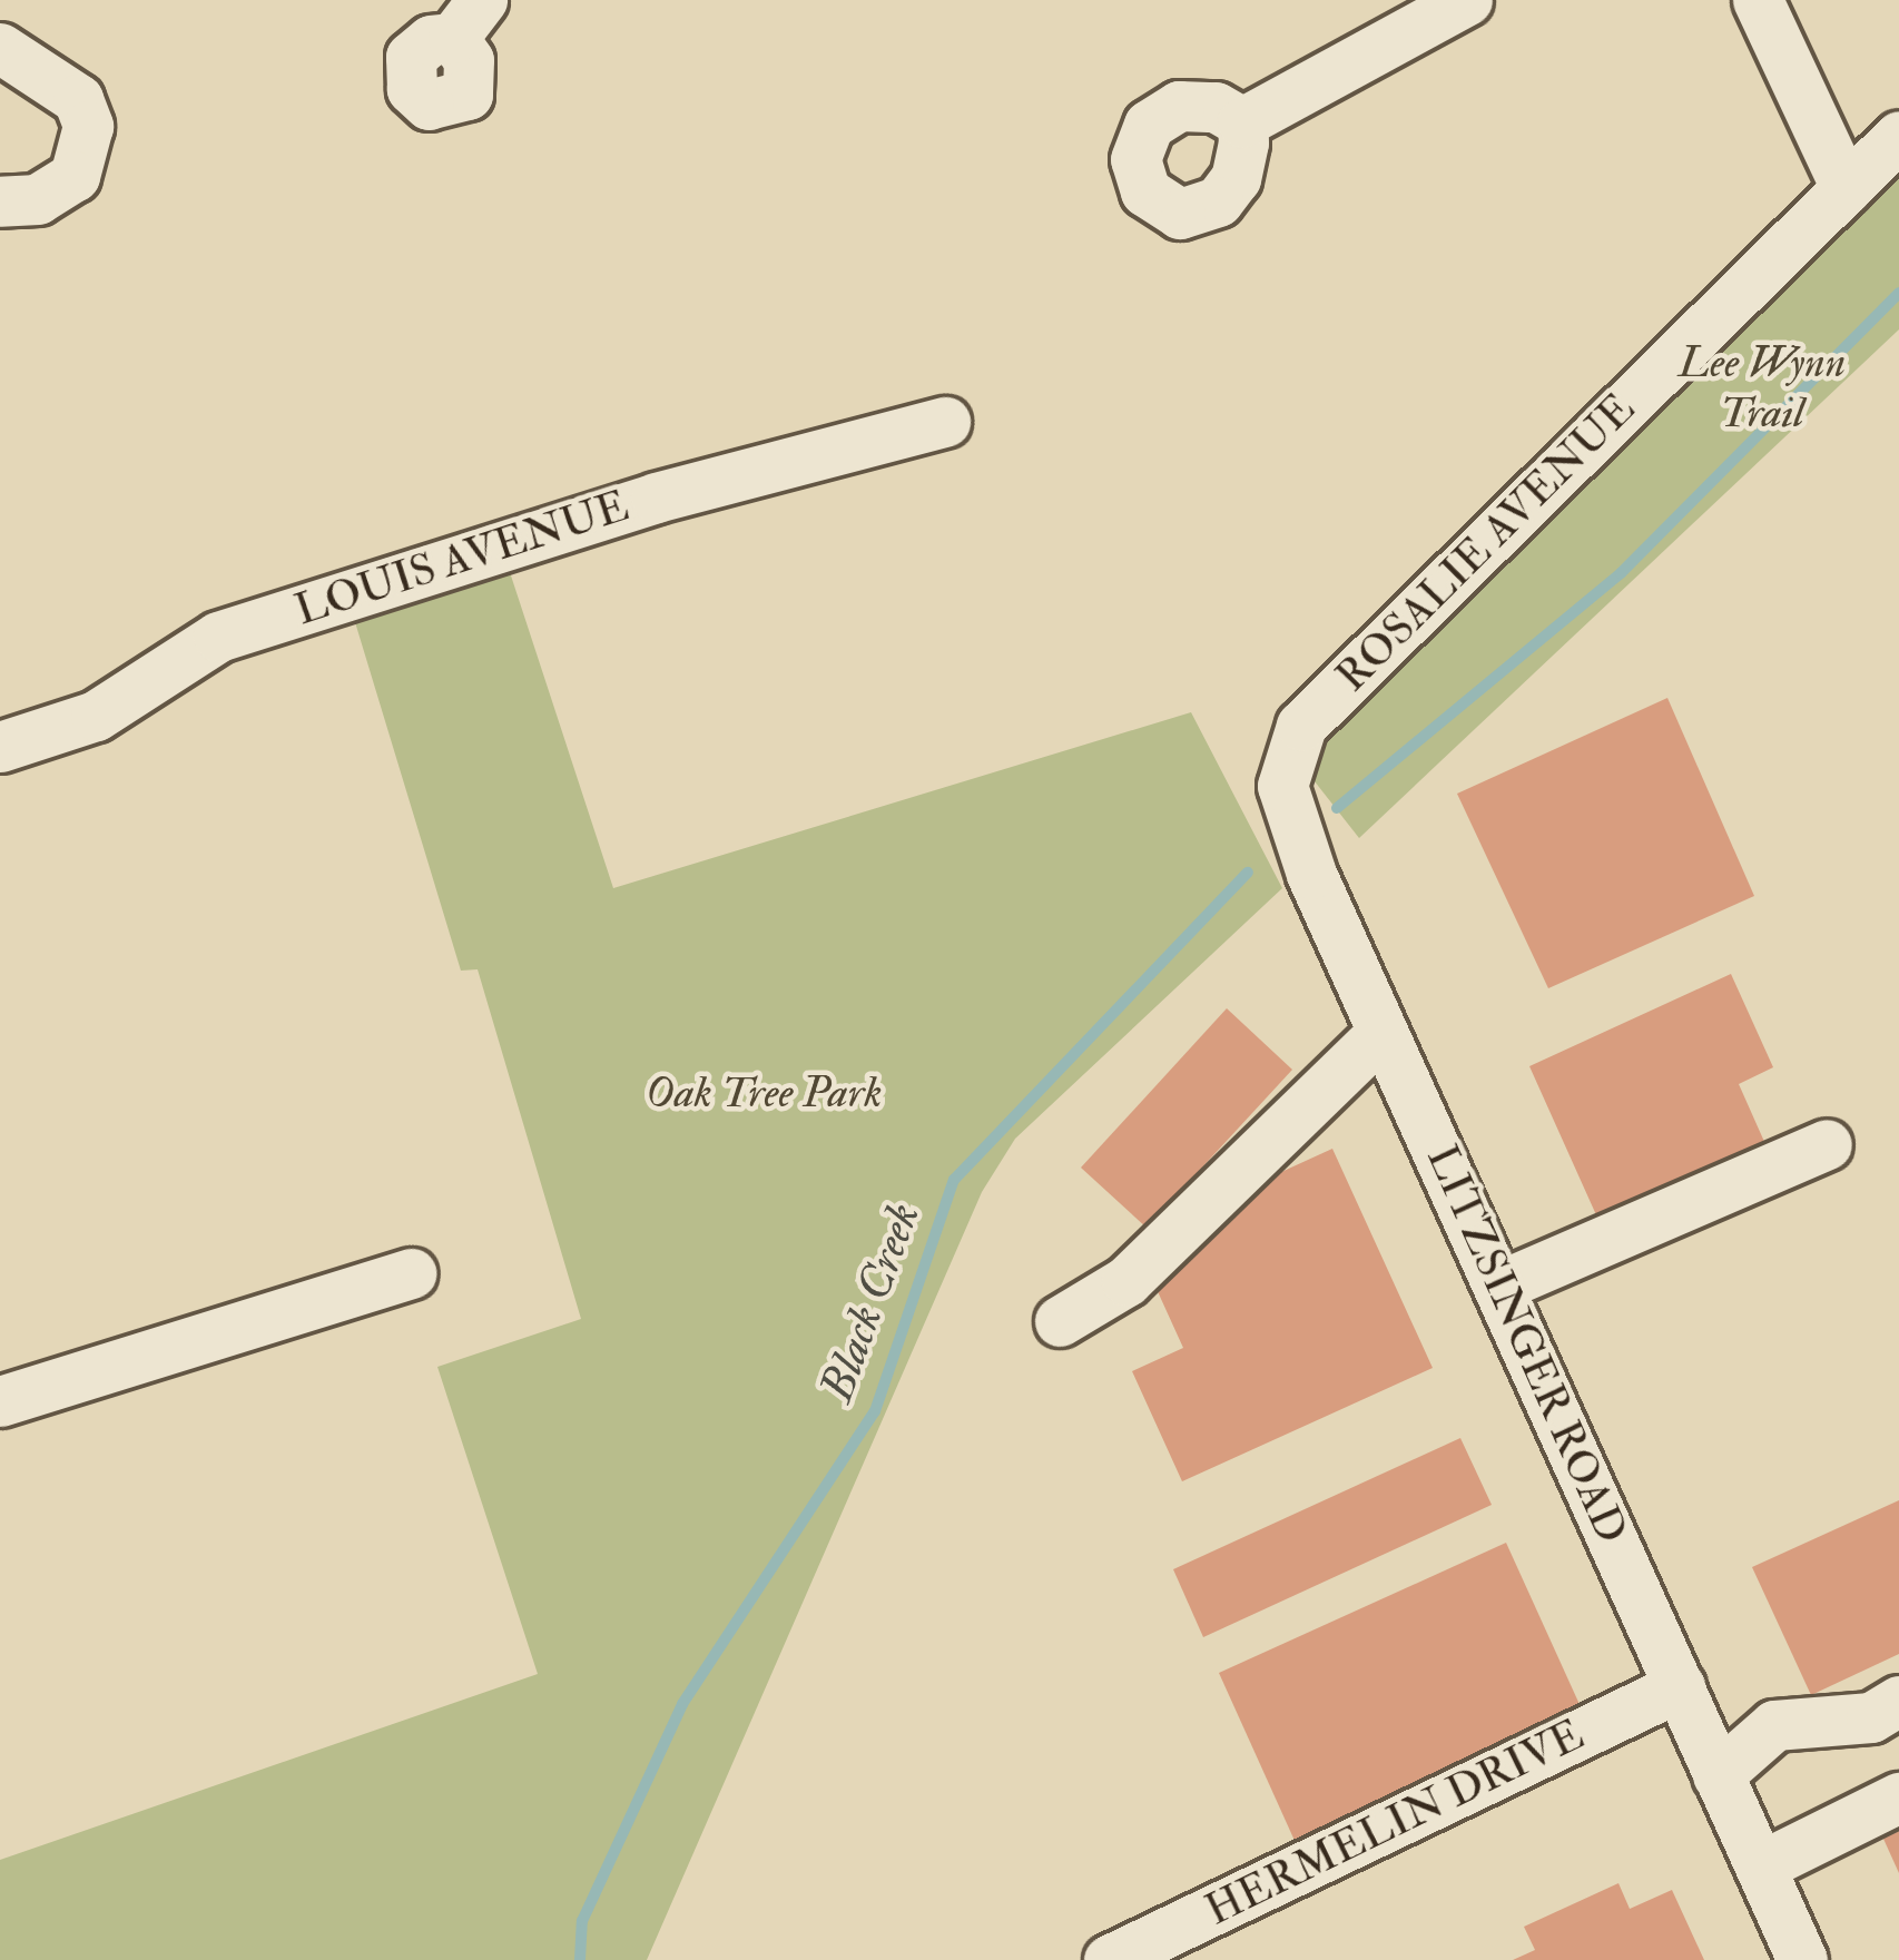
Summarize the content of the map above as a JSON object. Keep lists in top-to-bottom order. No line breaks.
{"streets":{"street":["ROSALIE AVENUE","LOUIS AVENUE","LITZSINGER ROAD","HERMELIN DRIVE"]},"crossings":[["ROSALIE AVENUE","LITZSINGER ROAD"],["LITZSINGER ROAD","HERMELIN DRIVE"]],"water":["Black Creek"],"parks":["Lee Wynn Trail","Oak Tree Park"]}
